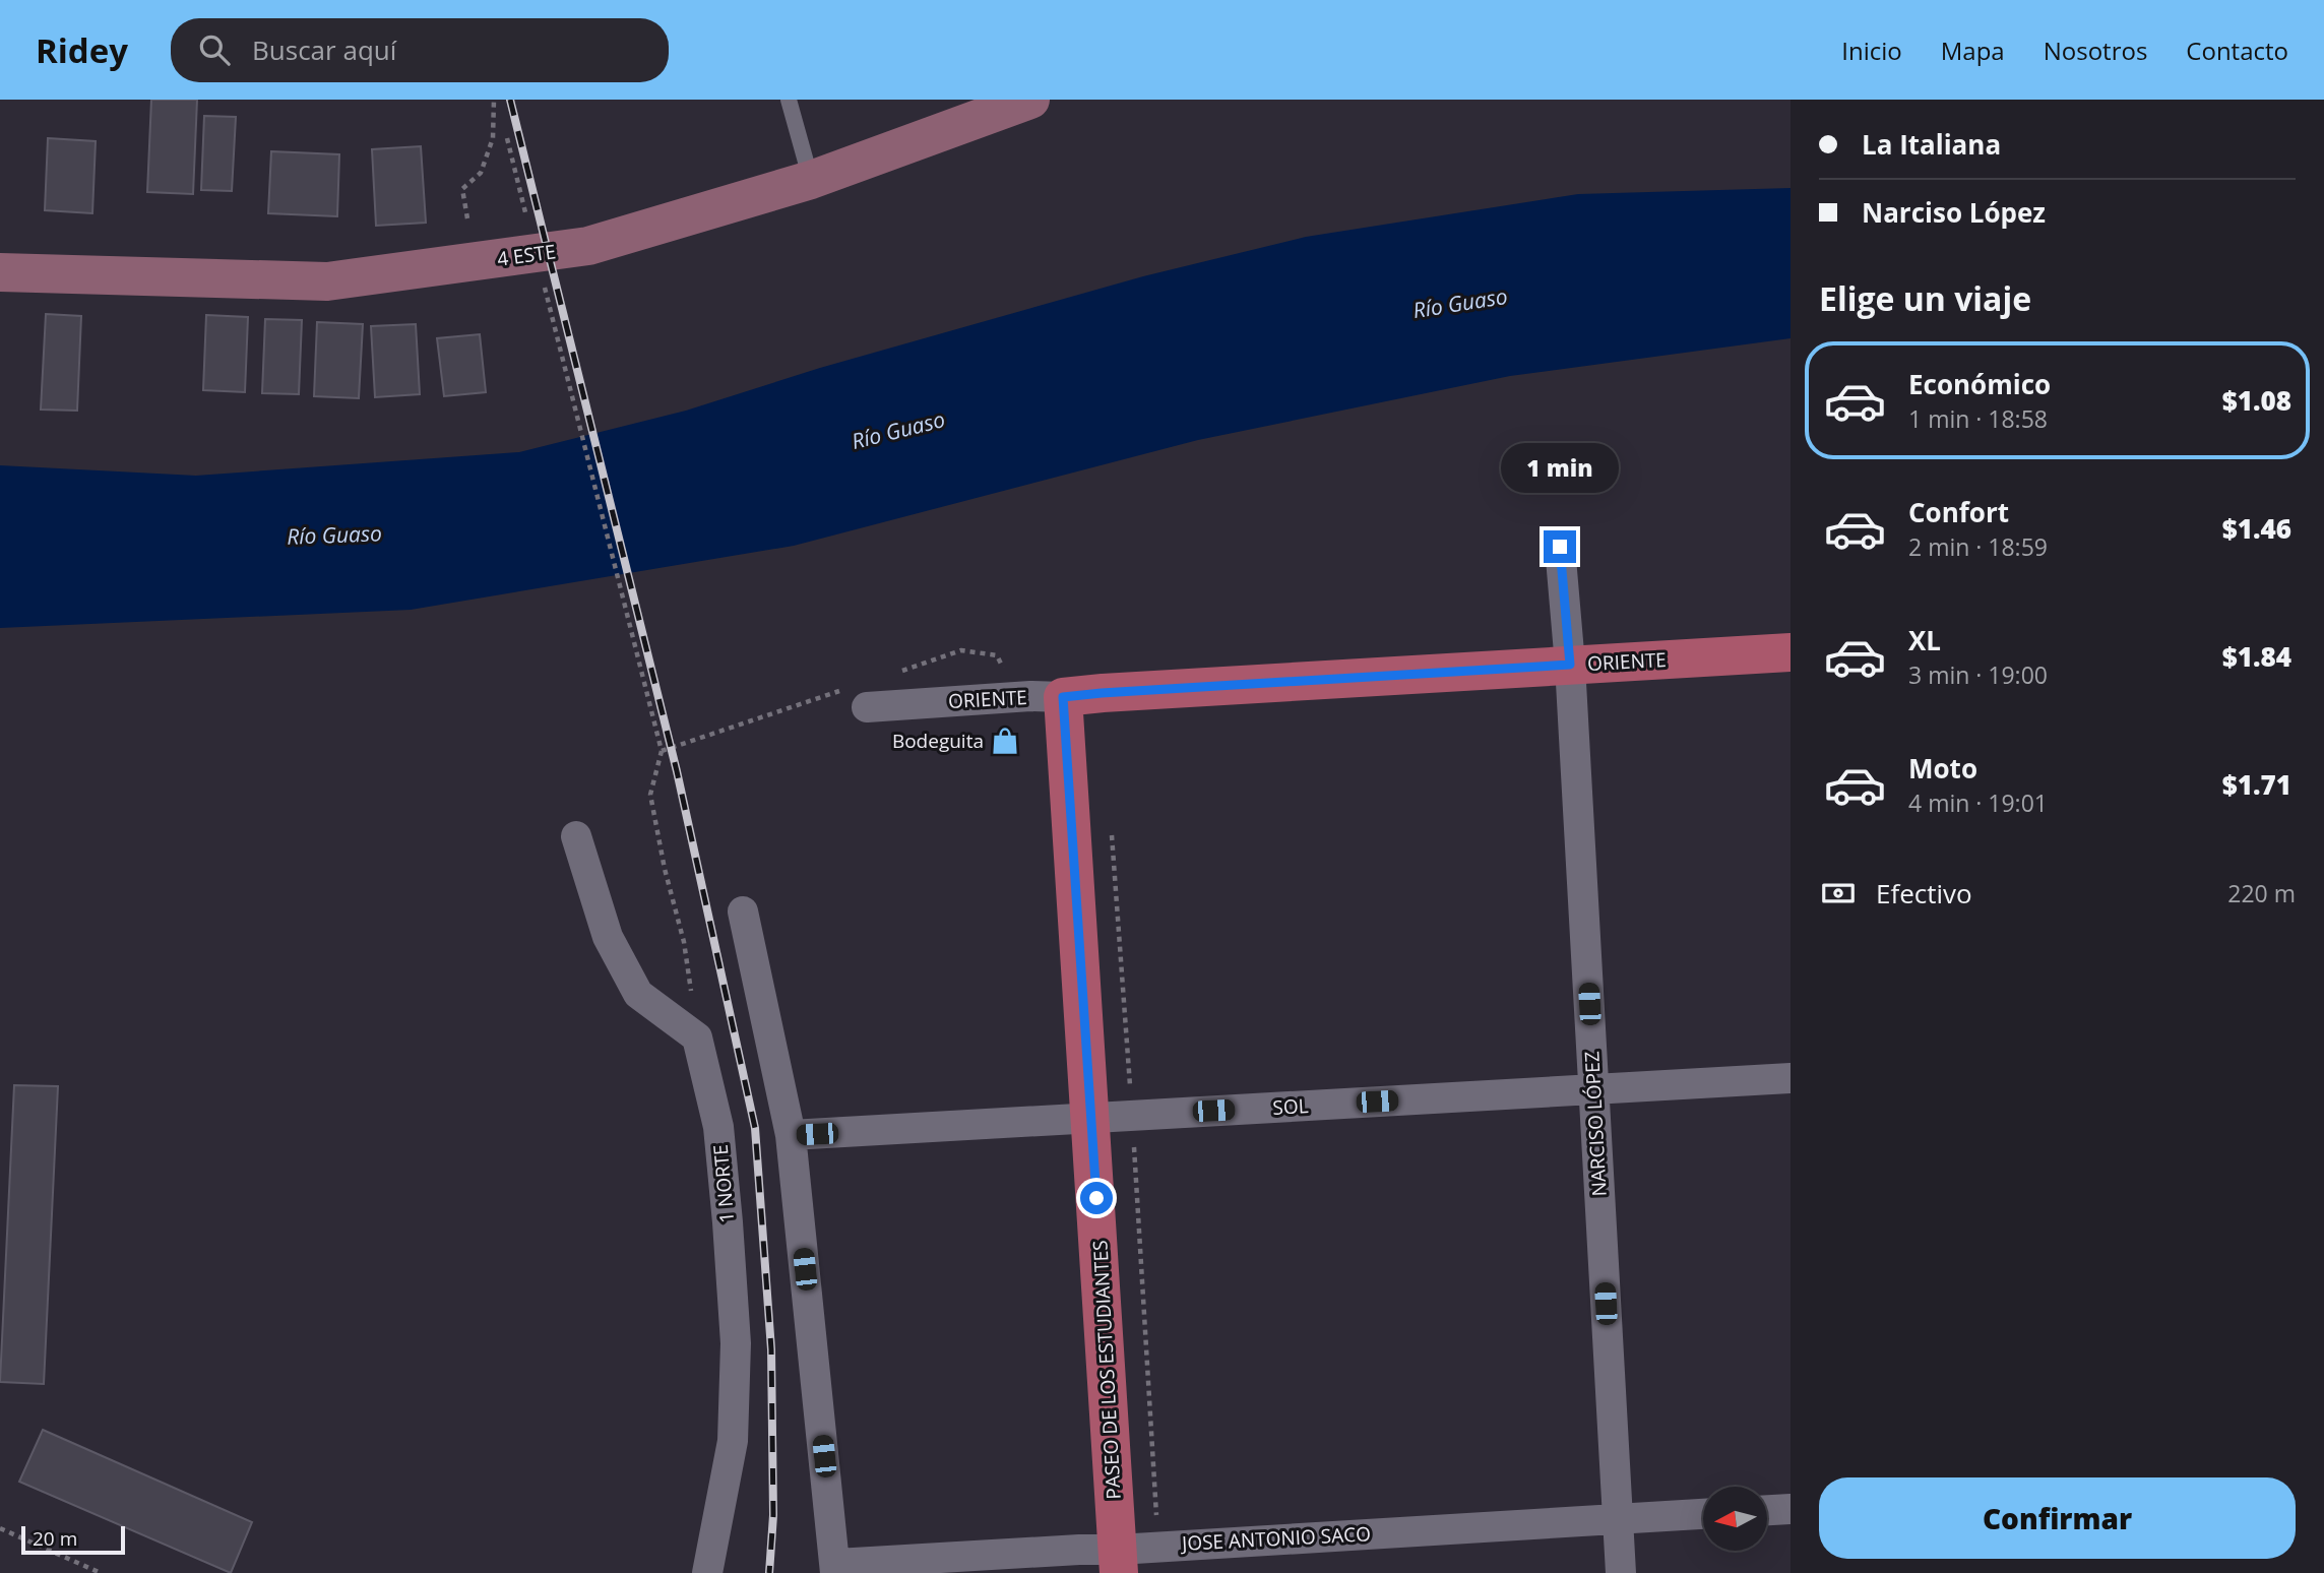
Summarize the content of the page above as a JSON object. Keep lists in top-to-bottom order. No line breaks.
{"streets":{"main road":["4 ESTE","ORIENTE","PASEO DE LOS ESTUDIANTES"],"street":["SOL","NARCISO LÓPEZ","1 NORTE","JOSE ANTONIO SACO"]},"crossings":[["ORIENTE","NARCISO LÓPEZ"],["ORIENTE","PASEO DE LOS ESTUDIANTES"],["SOL","NARCISO LÓPEZ"],["SOL","PASEO DE LOS ESTUDIANTES"],["NARCISO LÓPEZ","JOSE ANTONIO SACO"],["PASEO DE LOS ESTUDIANTES","JOSE ANTONIO SACO"]],"water":["Río Guaso"],"places":{"shop":["Bodeguita"]},"scale_bar":"20 m","north":"left","page":{"header":"Ridey","search":"Buscar aquí","nav":["Inicio","Mapa","Nosotros","Contacto"],"banner":["La Italiana","Narciso López"],"heading":"Elige un viaje","list":[{"name":"Económico","note":"1 min · 18:58","value":"$1.08"},{"name":"Confort","note":"2 min · 18:59","value":"$1.46"},{"name":"XL","note":"3 min · 19:00","value":"$1.84"},{"name":"Moto","note":"4 min · 19:01","value":"$1.71"}],"bubble":"1 min","pay":["Efectivo","220 m"],"buttons":"Confirmar","scale":"20 m"}}
